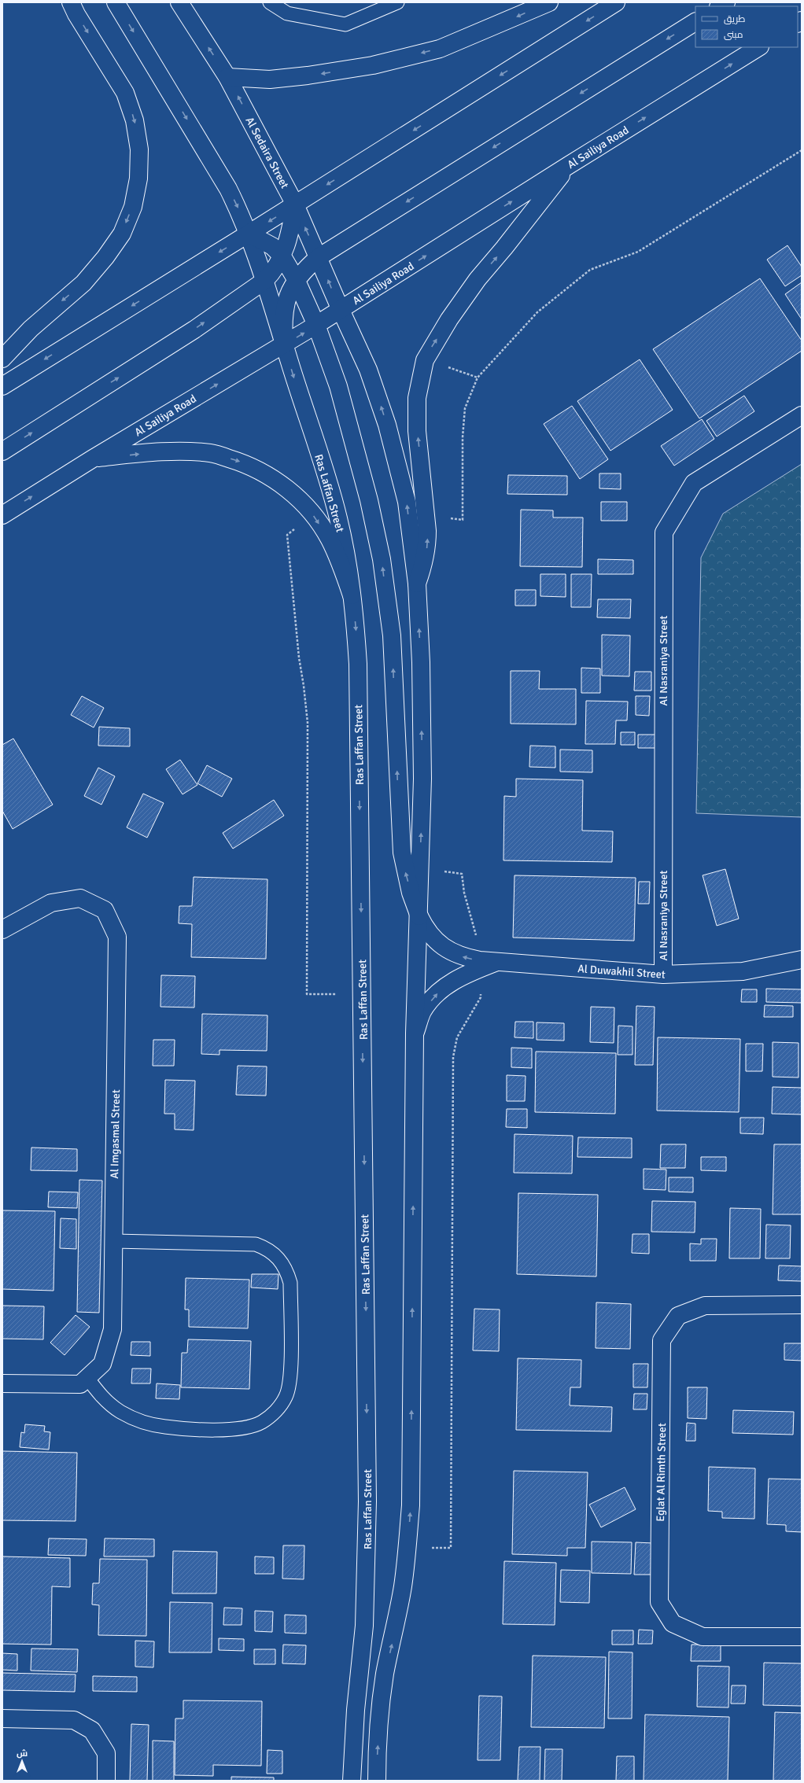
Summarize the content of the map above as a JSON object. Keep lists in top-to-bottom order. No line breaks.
{"streets":{"street":["Al Sailiya Road","Al Sedaira Street","Ras Laffan Street","Al Nasraniya Street","Al Duwakhil Street","Al Imgasmal Street","Eglat Al Rimth Street"]},"crossings":[["Al Sailiya Road","Al Sedaira Street"],["Al Sailiya Road","Ras Laffan Street"],["Al Nasraniya Street","Al Duwakhil Street"]],"legend":["طريق","مبنى"],"north":"top"}
